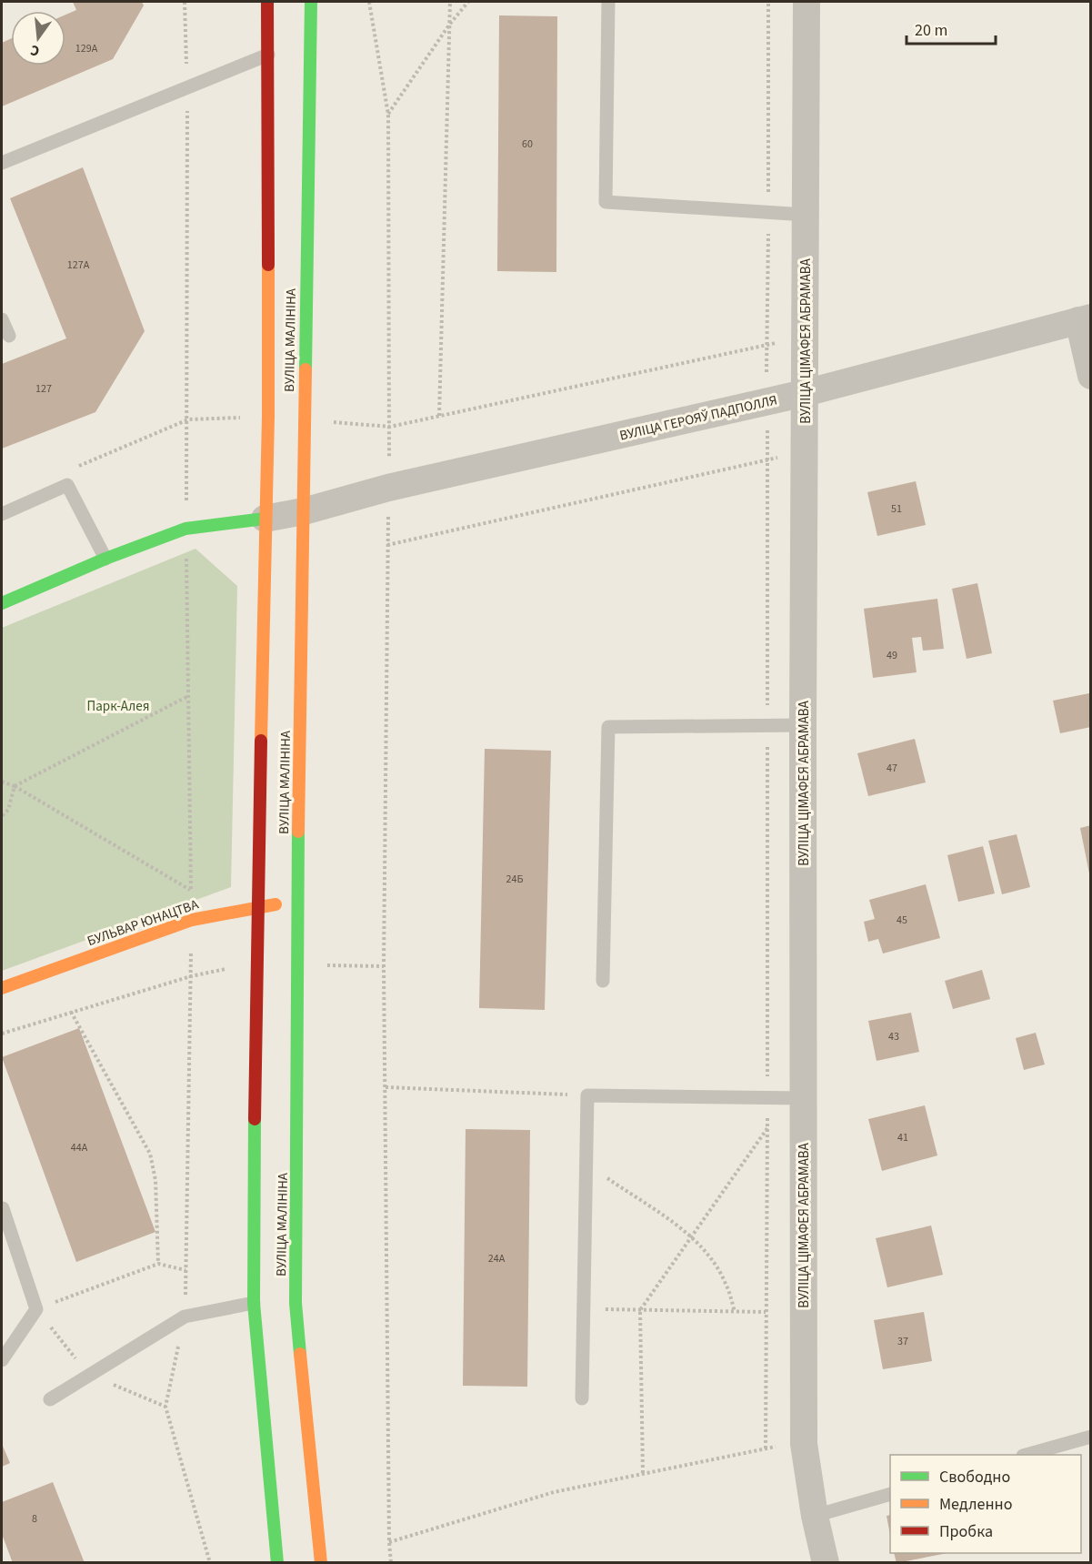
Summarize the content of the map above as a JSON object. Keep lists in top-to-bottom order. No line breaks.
{"streets":{"main road":["ВУЛІЦА МАЛІНІНА","БУЛЬВАР ЮНАЦТВА"],"street":["ВУЛІЦА ЦІМАФЕЯ АБРАМАВА","ВУЛІЦА ГЕРОЯЎ ПАДПОЛЛЯ"]},"crossings":[["ВУЛІЦА МАЛІНІНА","ВУЛІЦА ГЕРОЯЎ ПАДПОЛЛЯ"],["ВУЛІЦА МАЛІНІНА","БУЛЬВАР ЮНАЦТВА"],["ВУЛІЦА ЦІМАФЕЯ АБРАМАВА","ВУЛІЦА ГЕРОЯЎ ПАДПОЛЛЯ"]],"parks":["Парк-Алея"],"house_numbers":["129А","60","127А","127","51","49","47","24Б","45","43","41","44А","24А","37","8"],"legend":["Свободно","Медленно","Пробка"],"scale_bar":"20 m","north":"bottom"}
